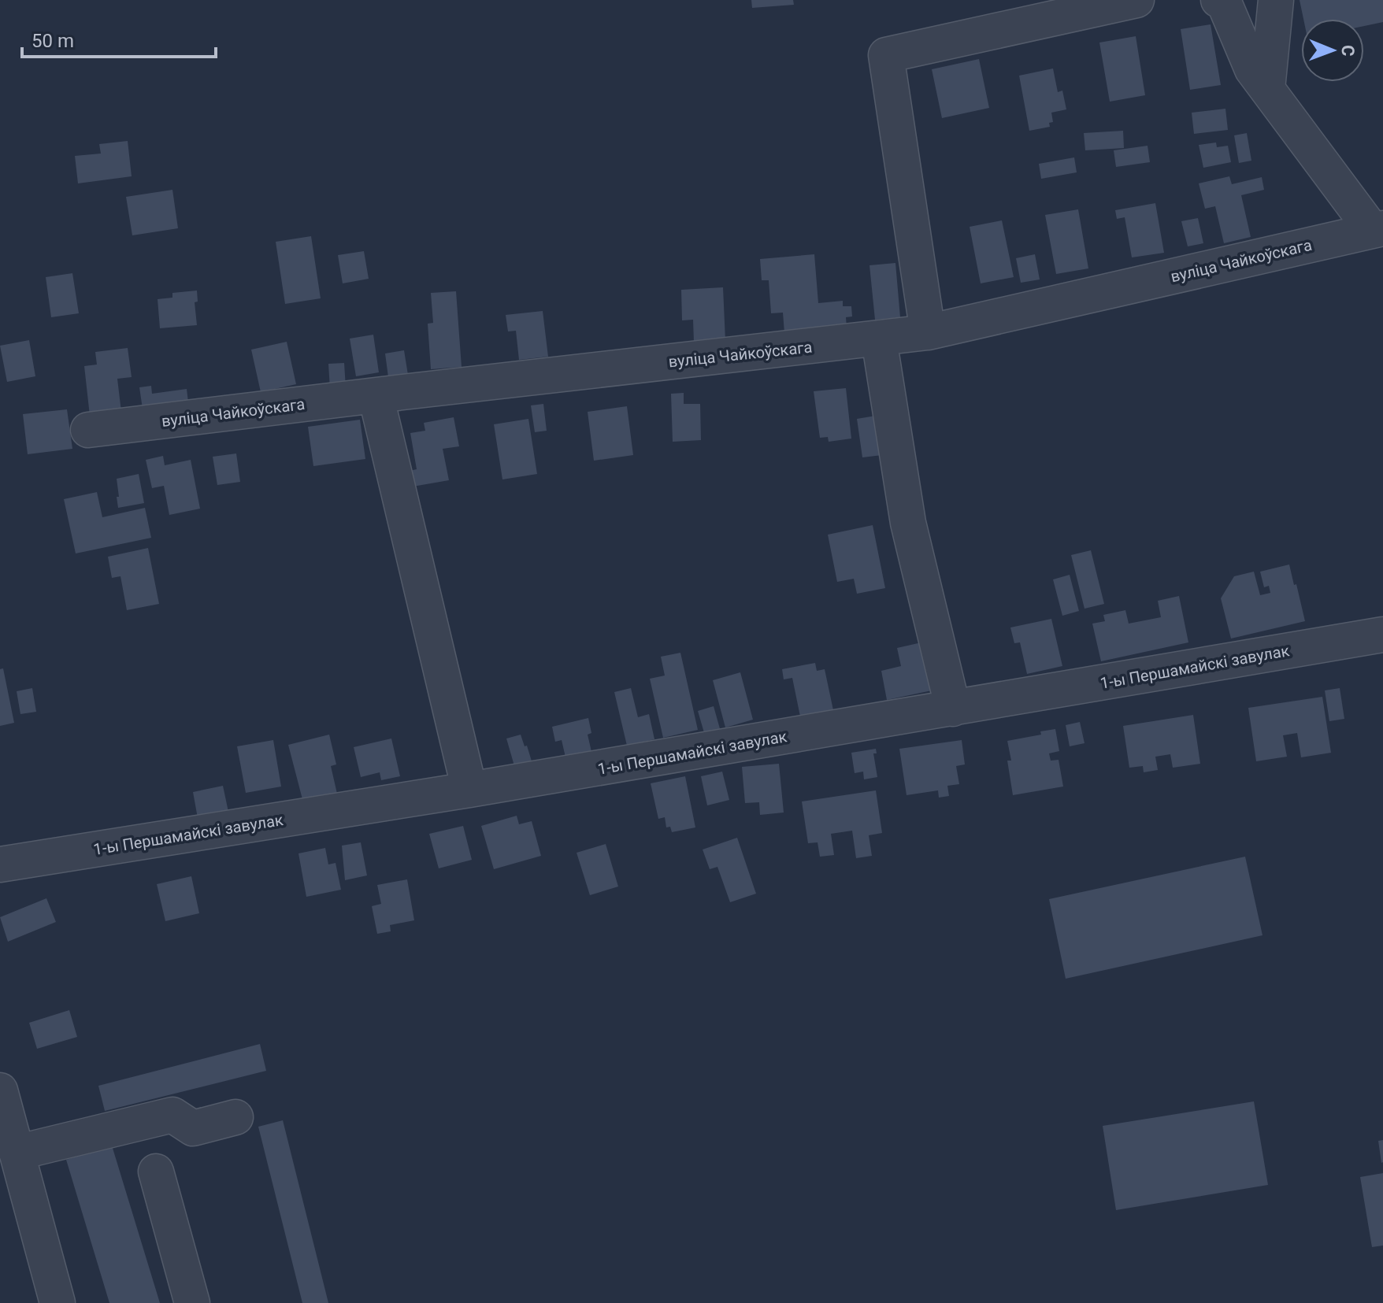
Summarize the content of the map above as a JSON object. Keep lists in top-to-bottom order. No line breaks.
{"streets":{"street":["вуліца Чайкоўскага","1-ы Першамайскі завулак"]},"scale_bar":"50 m","north":"right"}
